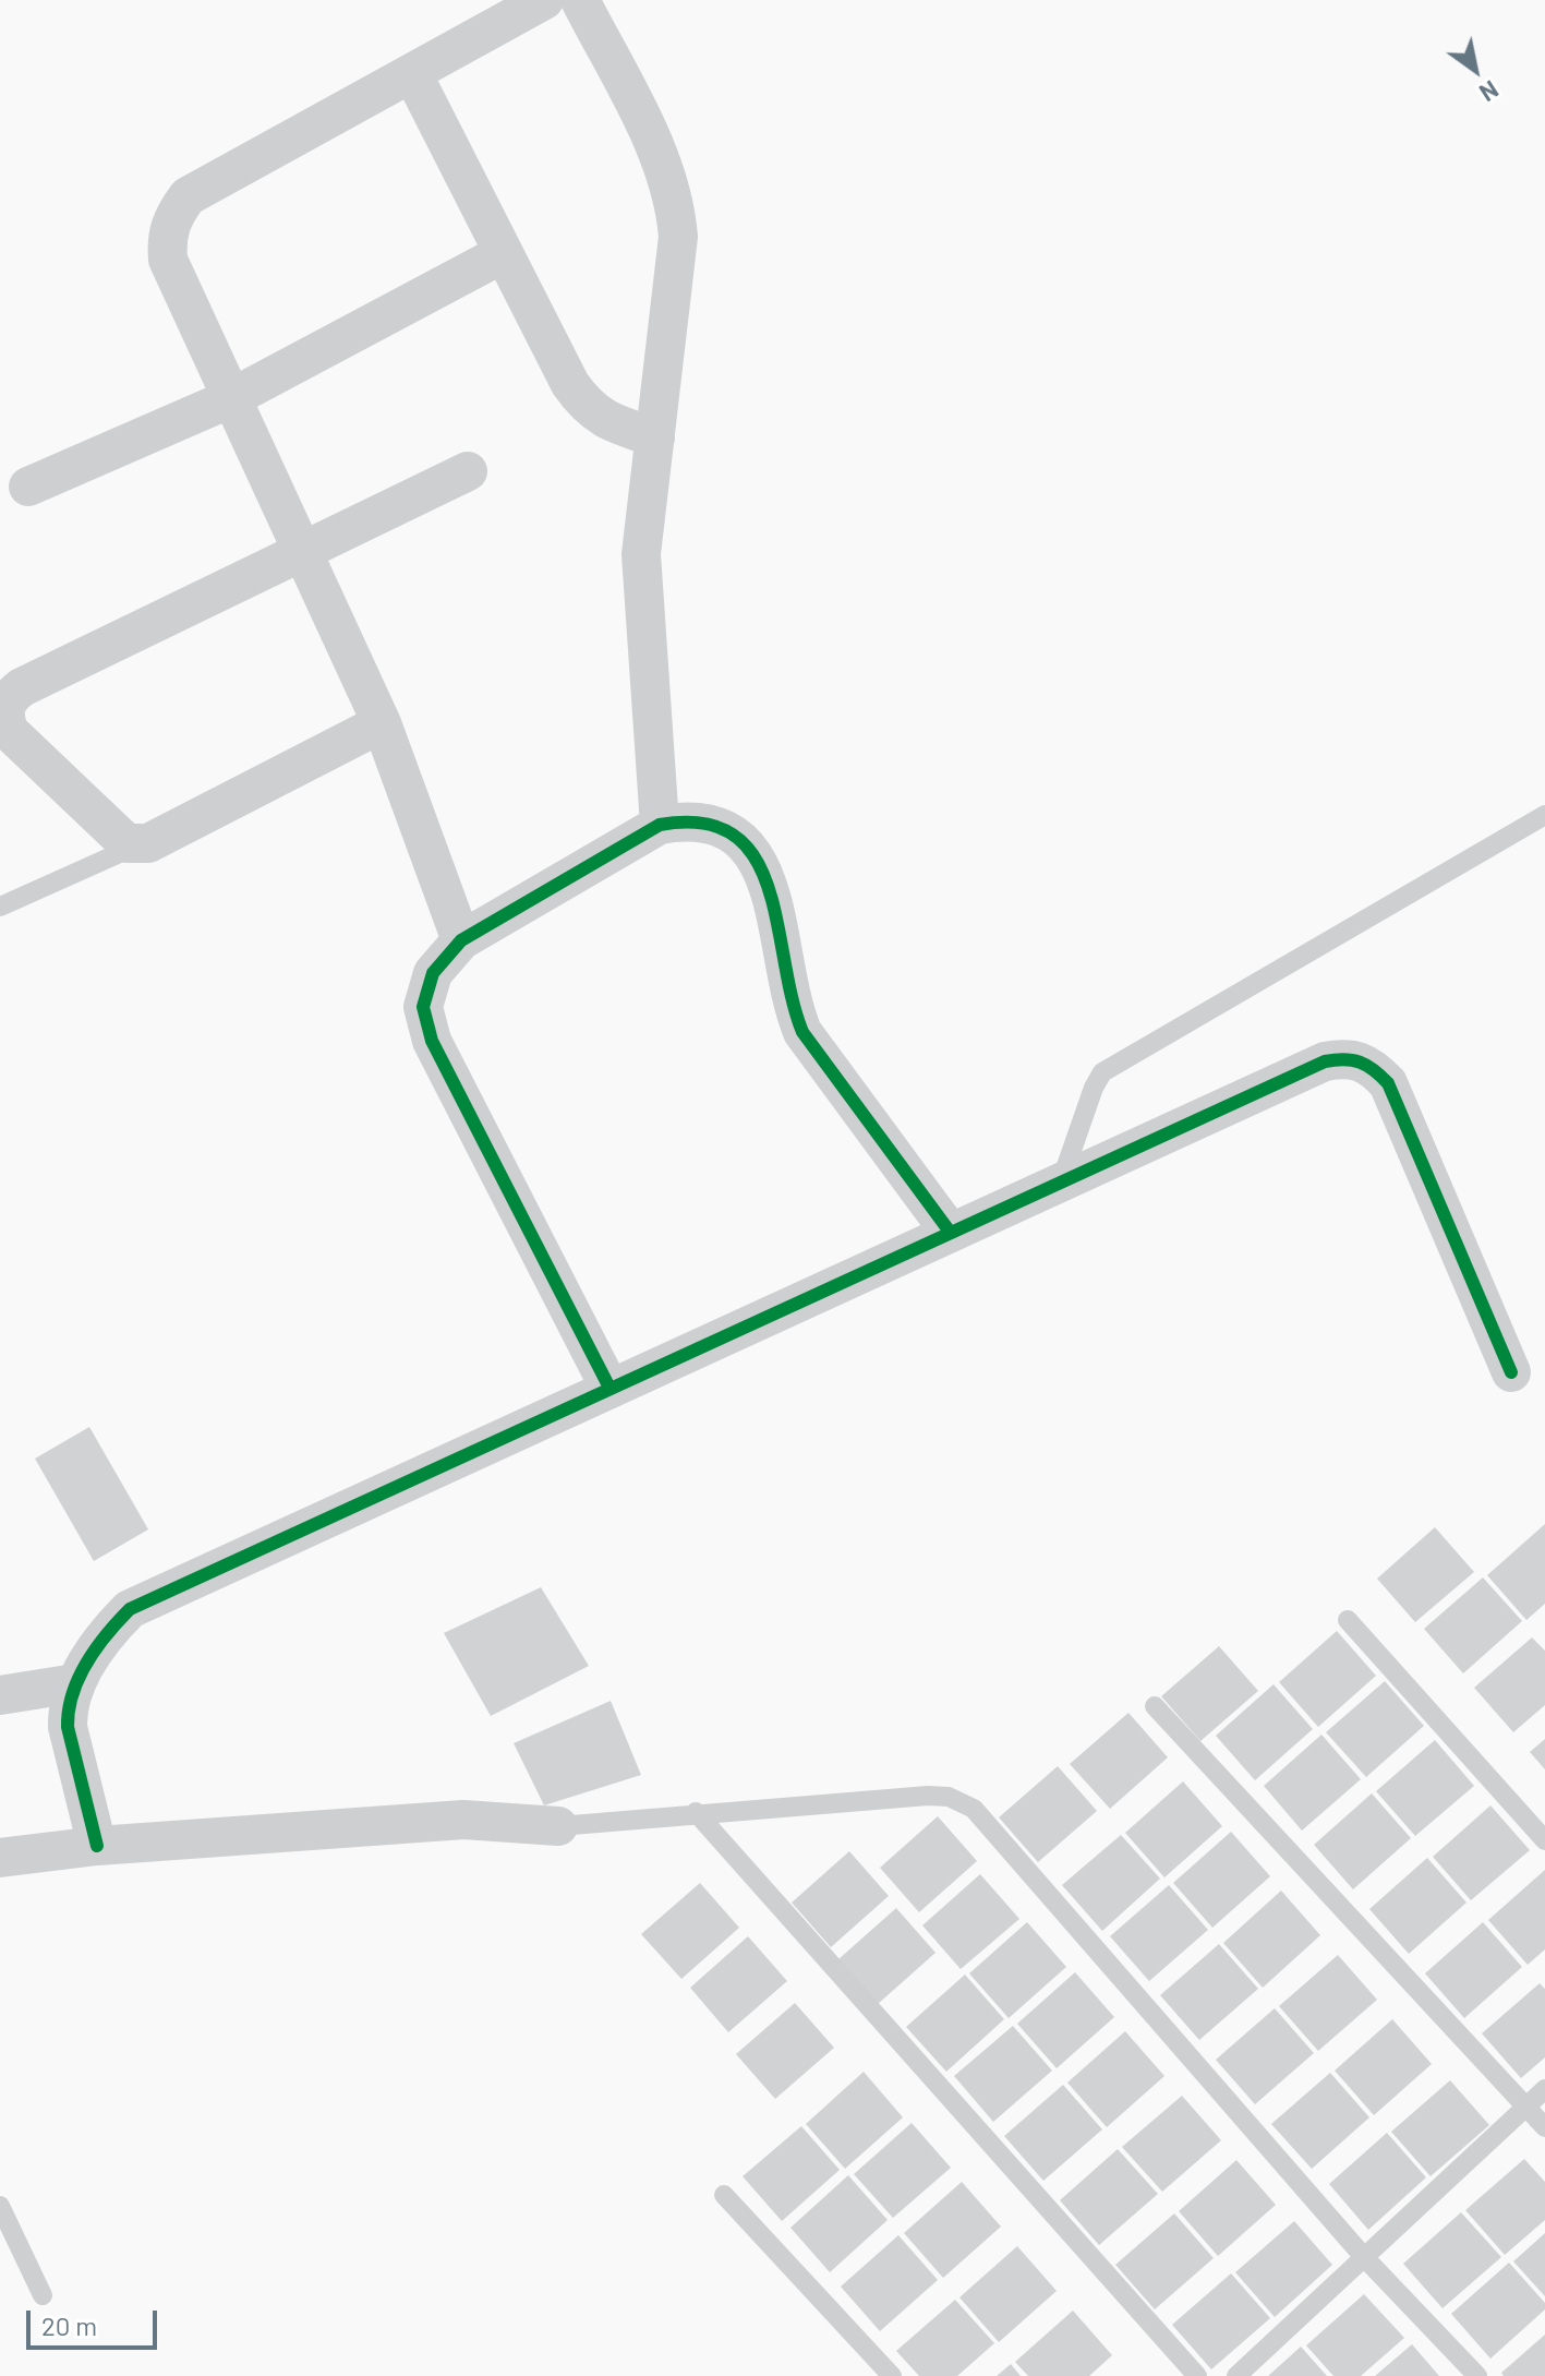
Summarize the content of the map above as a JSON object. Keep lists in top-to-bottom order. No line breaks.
{"scale_bar":"20 m","north":"bottom right"}
